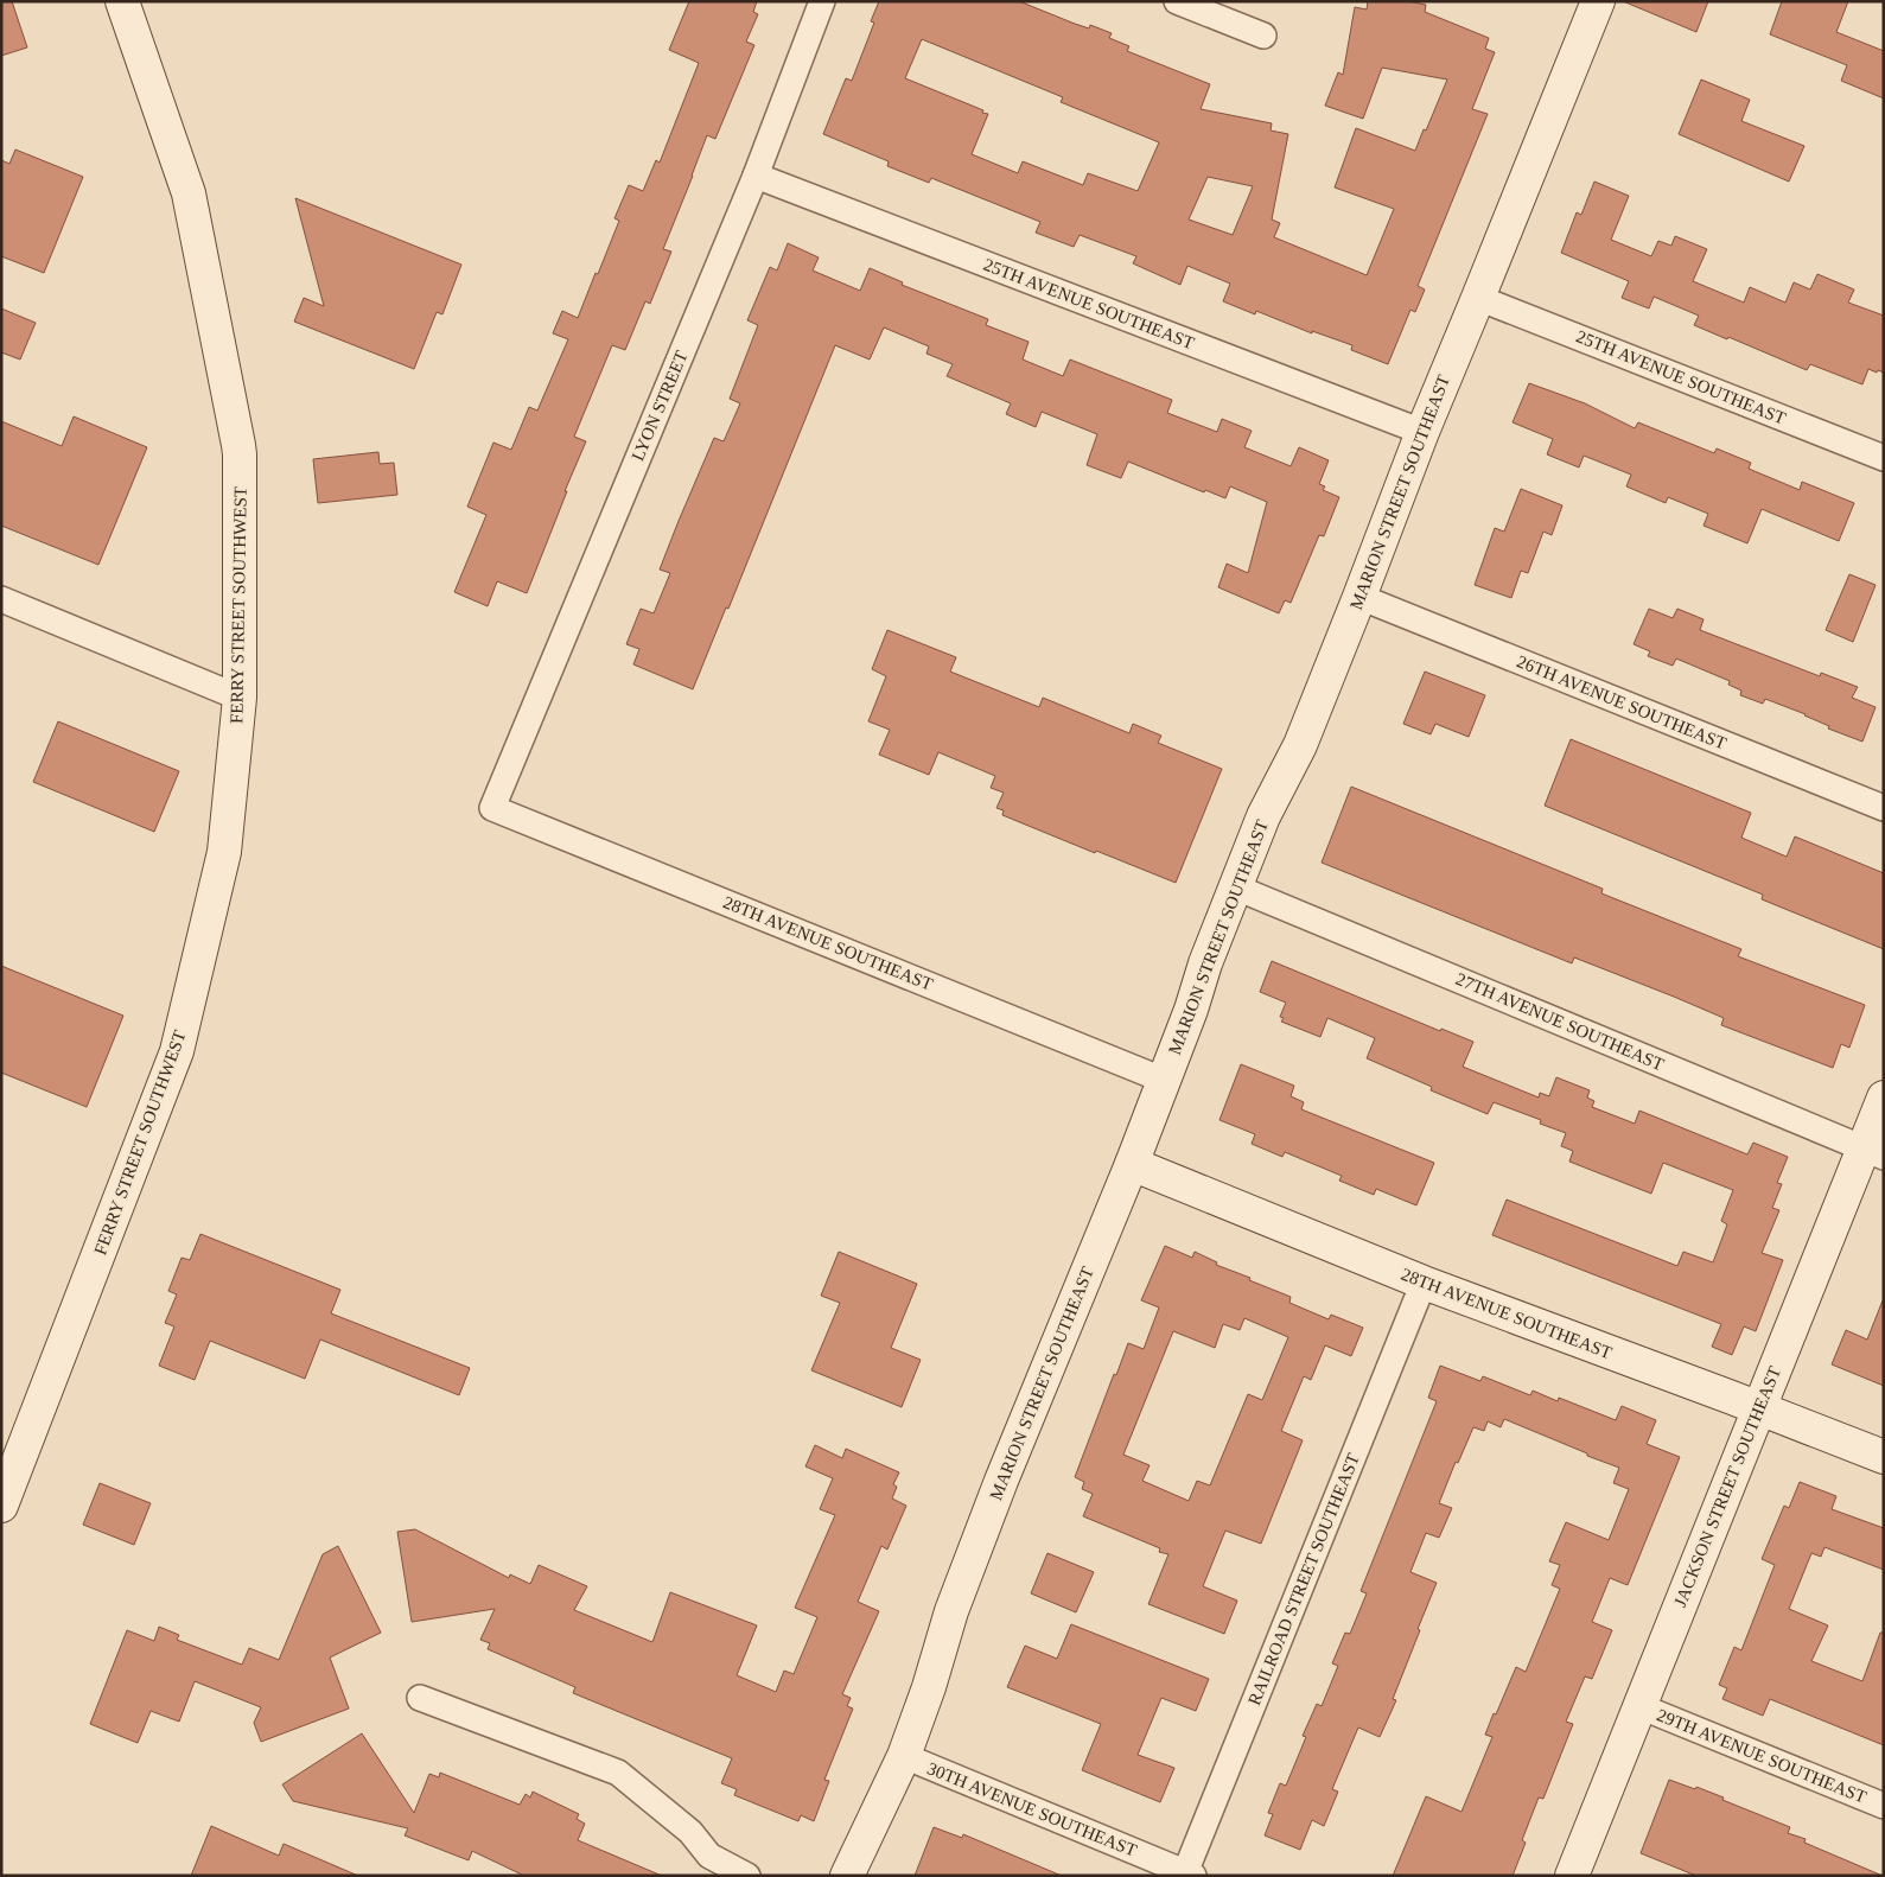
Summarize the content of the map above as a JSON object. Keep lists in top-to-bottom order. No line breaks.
{"streets":{"street":["25TH AVENUE SOUTHEAST","LYON STREET","MARION STREET SOUTHEAST","FERRY STREET SOUTHWEST","26TH AVENUE SOUTHEAST","28TH AVENUE SOUTHEAST","27TH AVENUE SOUTHEAST","JACKSON STREET SOUTHEAST","RAILROAD STREET SOUTHEAST","29TH AVENUE SOUTHEAST","30TH AVENUE SOUTHEAST"]},"crossings":[["25TH AVENUE SOUTHEAST","LYON STREET"],["25TH AVENUE SOUTHEAST","MARION STREET SOUTHEAST"],["LYON STREET","28TH AVENUE SOUTHEAST"],["MARION STREET SOUTHEAST","26TH AVENUE SOUTHEAST"],["MARION STREET SOUTHEAST","28TH AVENUE SOUTHEAST"],["MARION STREET SOUTHEAST","27TH AVENUE SOUTHEAST"],["MARION STREET SOUTHEAST","30TH AVENUE SOUTHEAST"],["28TH AVENUE SOUTHEAST","JACKSON STREET SOUTHEAST"],["28TH AVENUE SOUTHEAST","RAILROAD STREET SOUTHEAST"],["27TH AVENUE SOUTHEAST","JACKSON STREET SOUTHEAST"],["JACKSON STREET SOUTHEAST","29TH AVENUE SOUTHEAST"],["RAILROAD STREET SOUTHEAST","30TH AVENUE SOUTHEAST"]]}
